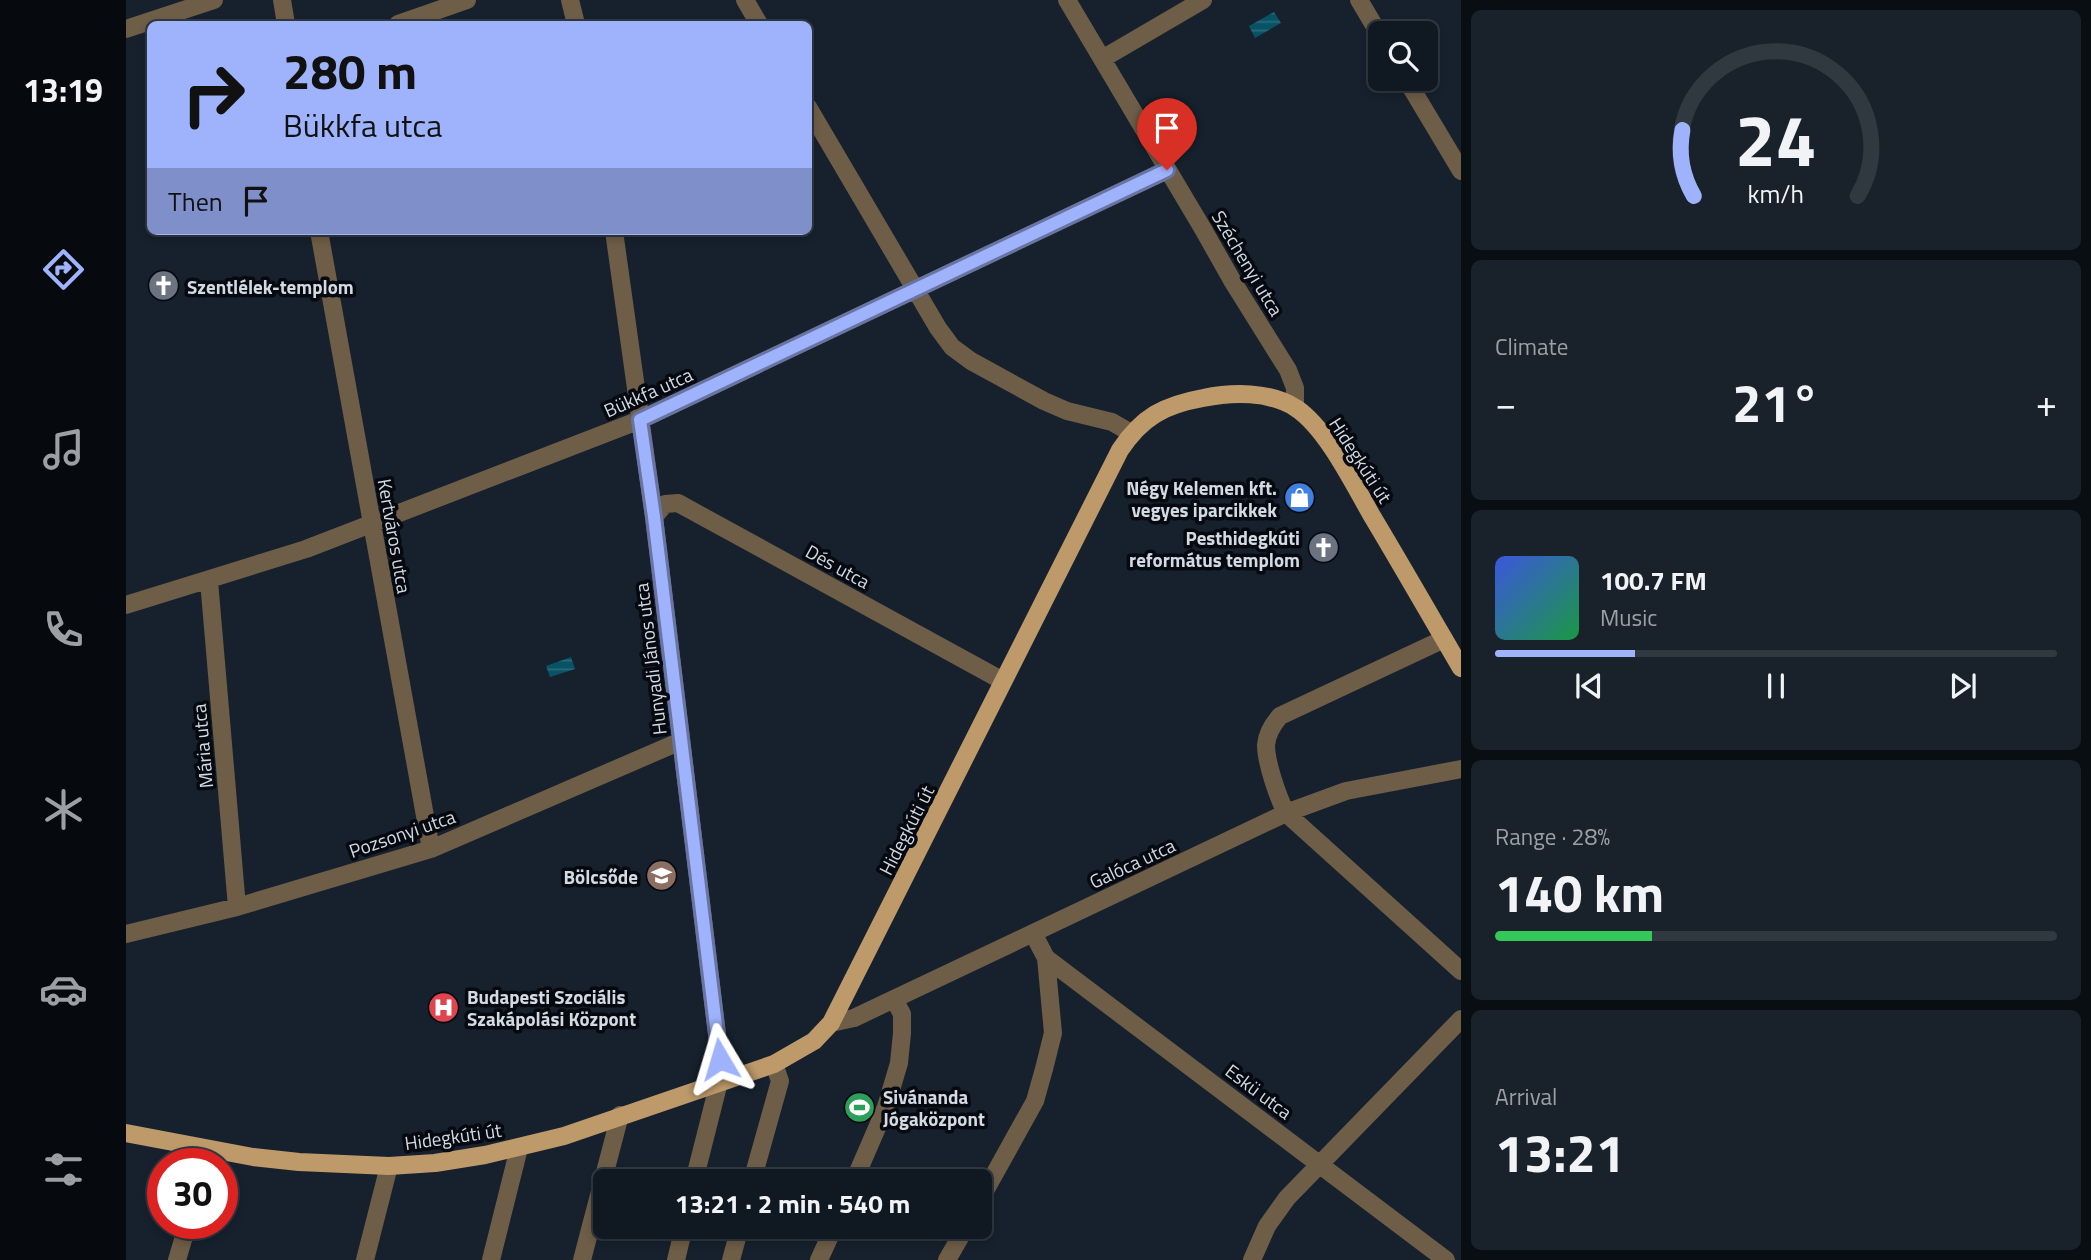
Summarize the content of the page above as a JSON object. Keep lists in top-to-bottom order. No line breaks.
{"streets":{"main road":["Hidegkúti út"],"street":["Széchenyi utca","Bükkfa utca","Kertváros utca","Dés utca","Hunyadi János utca","Mária utca","Pozsonyi utca","Galóca utca","Eskü utca"]},"crossings":[["Széchenyi utca","Bükkfa utca"],["Széchenyi utca","Hidegkúti út"],["Bükkfa utca","Kertváros utca"],["Bükkfa utca","Hunyadi János utca"],["Bükkfa utca","Mária utca"],["Hidegkúti út","Dés utca"],["Hidegkúti út","Hunyadi János utca"],["Hidegkúti út","Galóca utca"],["Kertváros utca","Pozsonyi utca"],["Dés utca","Hunyadi János utca"],["Hunyadi János utca","Pozsonyi utca"],["Mária utca","Pozsonyi utca"]],"places":{"church":["Szentlélek-templom","Pesthidegkúti református templom"],"shop":["Négy Kelemen kft. vegyes iparcikkek"],"school or university":["Bölcsőde"],"hospital":["Budapesti Szociális Szakápolási Központ"],"sports":["Sivánanda Jógaközpont"]},"page":{"tabs":"13:19","turn":["280 m","Bükkfa utca"],"then":"Then","tile":["Climate",["Range · 28%","140 km"],["Arrival","13:21"]],"heat":["−","21°","+"],"song":["100.7 FM","Music"],"limit":"30","trip":"13:21 · 2 min · 540 m","gauge":["24","km/h"]}}
